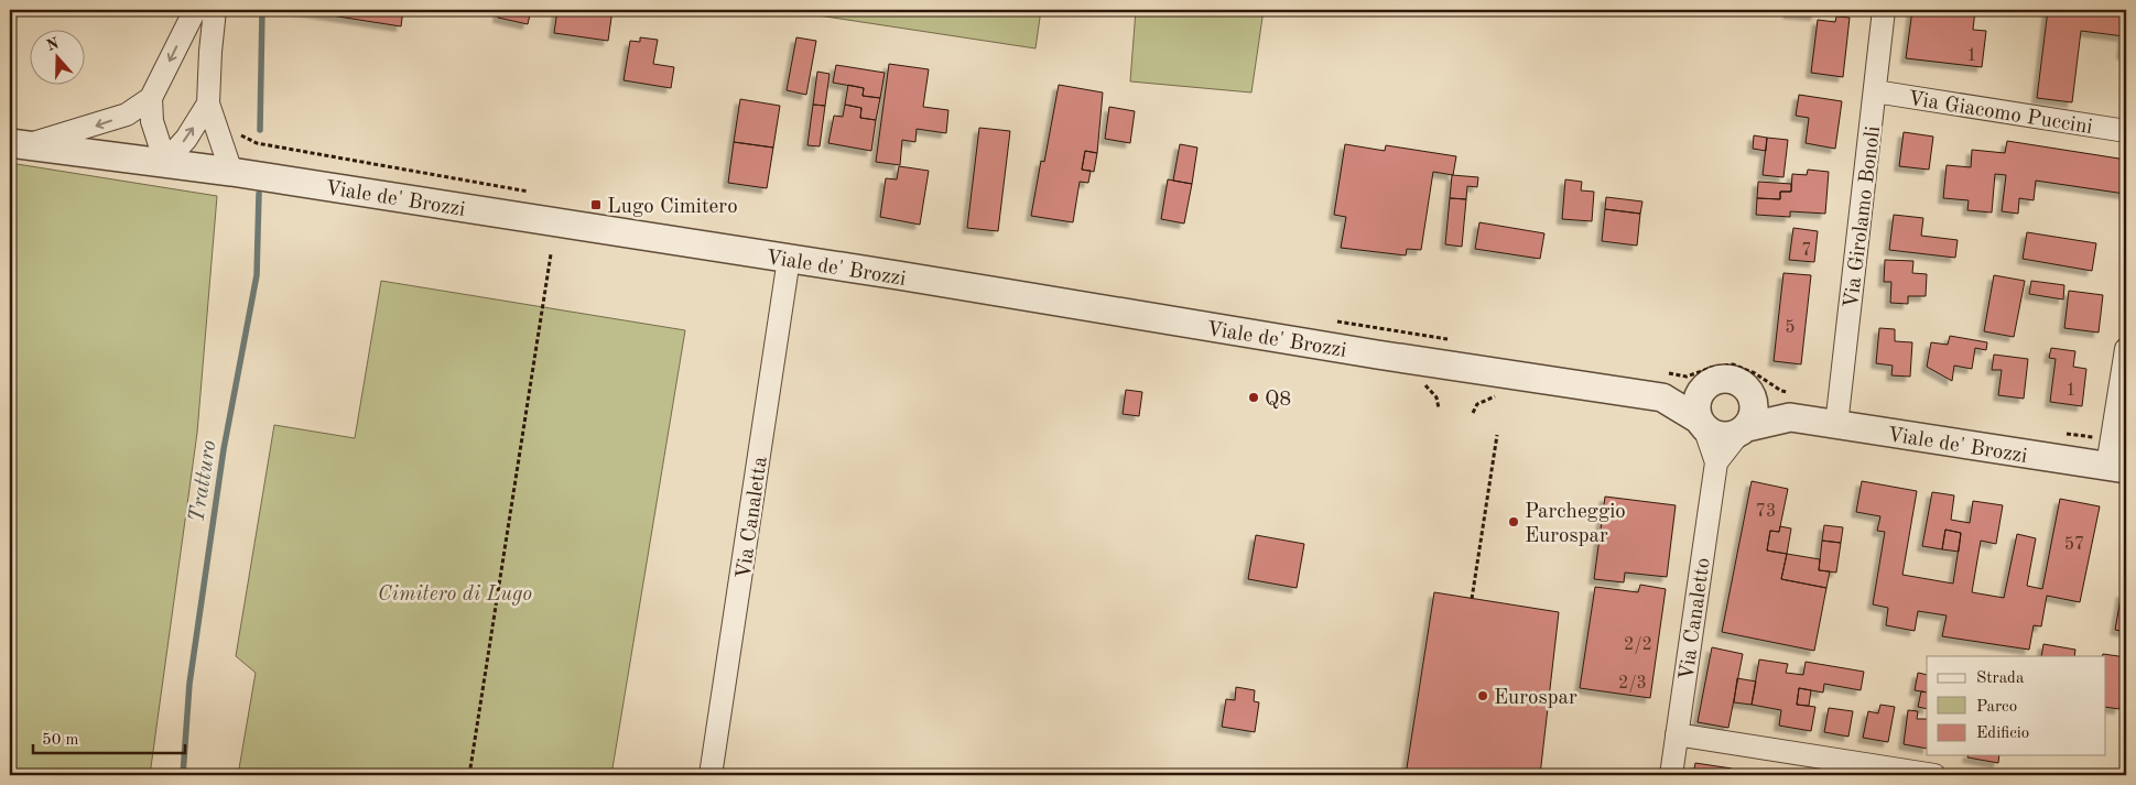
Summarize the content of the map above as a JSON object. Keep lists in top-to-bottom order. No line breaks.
{"streets":{"street":["Via Giacomo Puccini","Viale de' Brozzi","Via Girolamo Bonoli","Via Canaletta","Via Canaletto"]},"crossings":[["Via Giacomo Puccini","Via Girolamo Bonoli"],["Viale de' Brozzi","Via Girolamo Bonoli"],["Viale de' Brozzi","Via Canaletta"],["Viale de' Brozzi","Via Canaletto"]],"water":["Tratturo"],"parks":["Cimitero di Lugo"],"places":{"transit":["Lugo Cimitero"],"other":["Q8","Parcheggio Eurospar","Eurospar"]},"house_numbers":["1","7","5","1","73","57","2/2","2/3"],"legend":["Strada","Parco","Edificio"],"scale_bar":"50 m","north":"top"}
